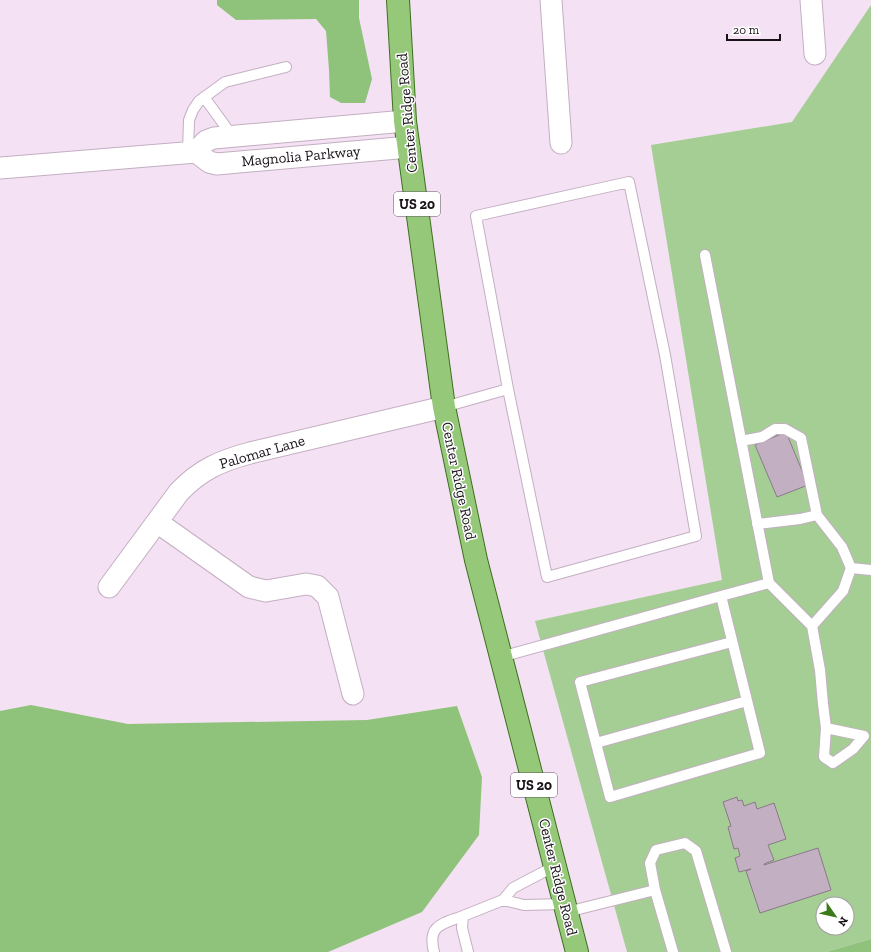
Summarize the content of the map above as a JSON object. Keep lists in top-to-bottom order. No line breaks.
{"streets":{"main road":["Center Ridge Road","US 20"],"street":["Magnolia Parkway","Palomar Lane"]},"crossings":[["Center Ridge Road","Magnolia Parkway"],["Center Ridge Road","Palomar Lane"]],"scale_bar":"20 m","north":"bottom right"}
